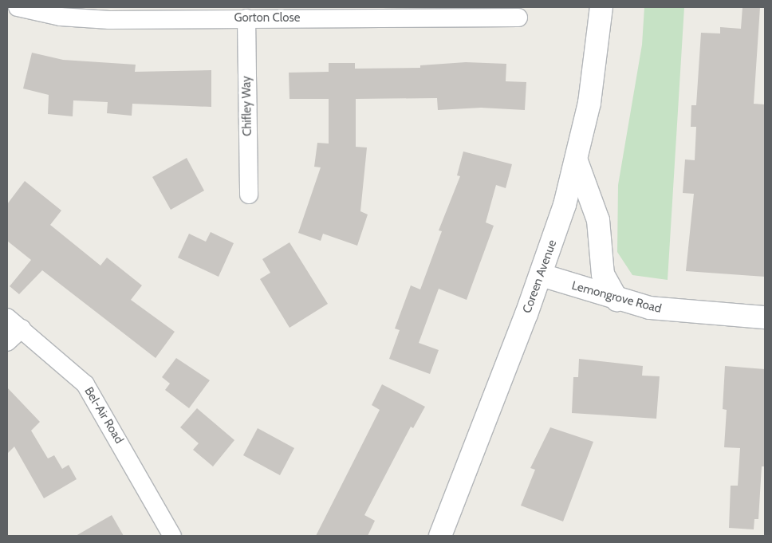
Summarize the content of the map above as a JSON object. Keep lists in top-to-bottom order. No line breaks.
{"streets":{"street":["Gorton Close","Chifley Way","Coreen Avenue","Lemongrove Road","Bel-Air Road"]},"crossings":[["Gorton Close","Chifley Way"],["Coreen Avenue","Lemongrove Road"]]}
